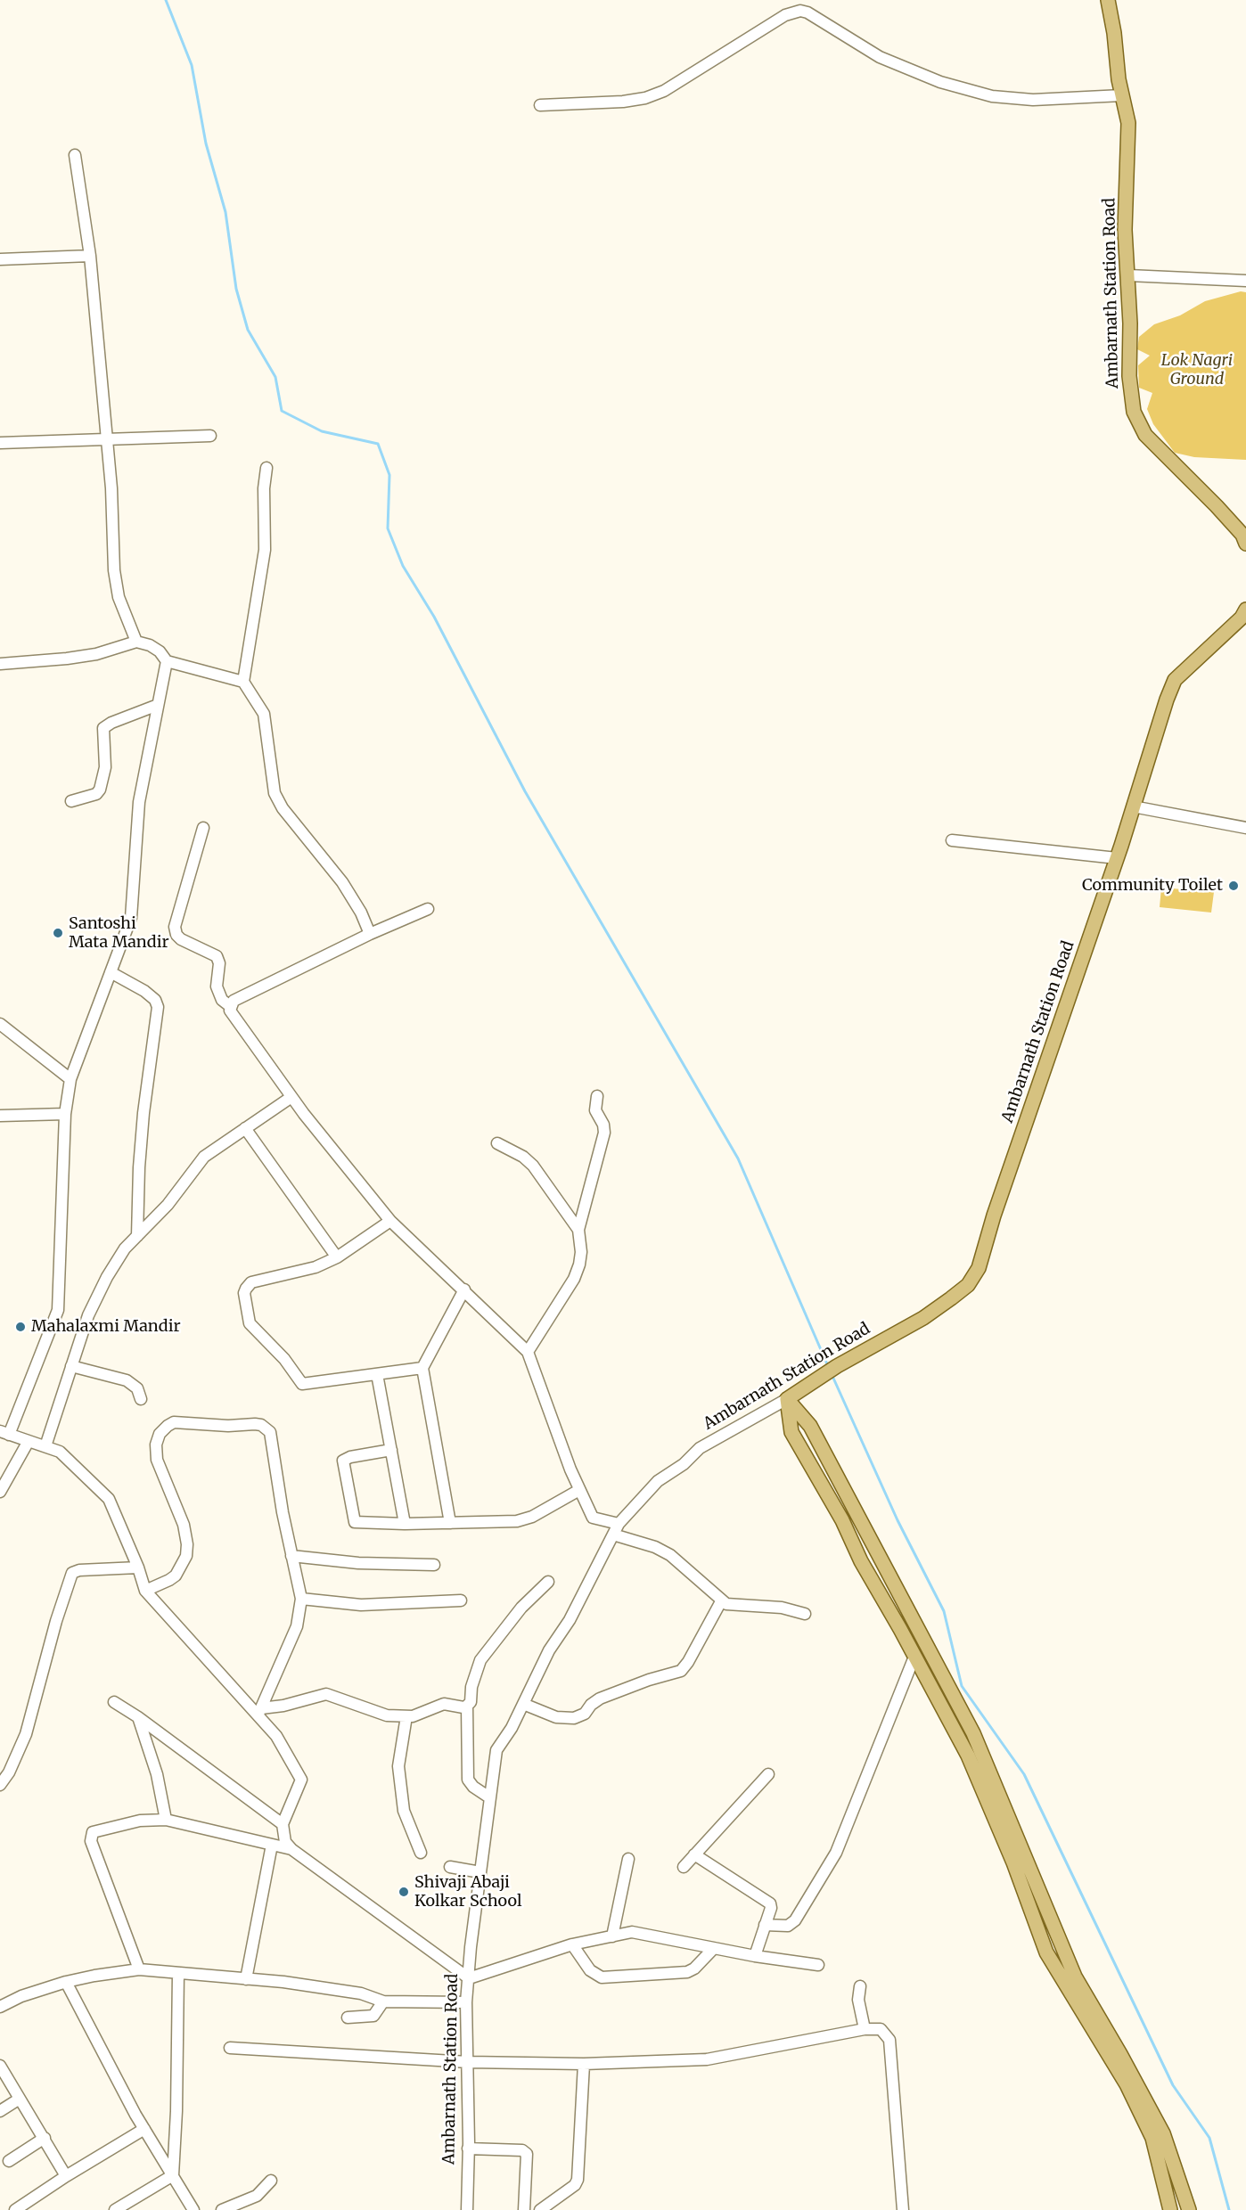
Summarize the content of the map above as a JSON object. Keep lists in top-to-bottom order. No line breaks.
{"streets":{"main road":["Ambarnath Station Road"]},"parks":["Lok Nagri Ground"],"places":["Community Toilet","Santoshi Mata Mandir","Mahalaxmi Mandir","Shivaji Abaji Kolkar School"]}
